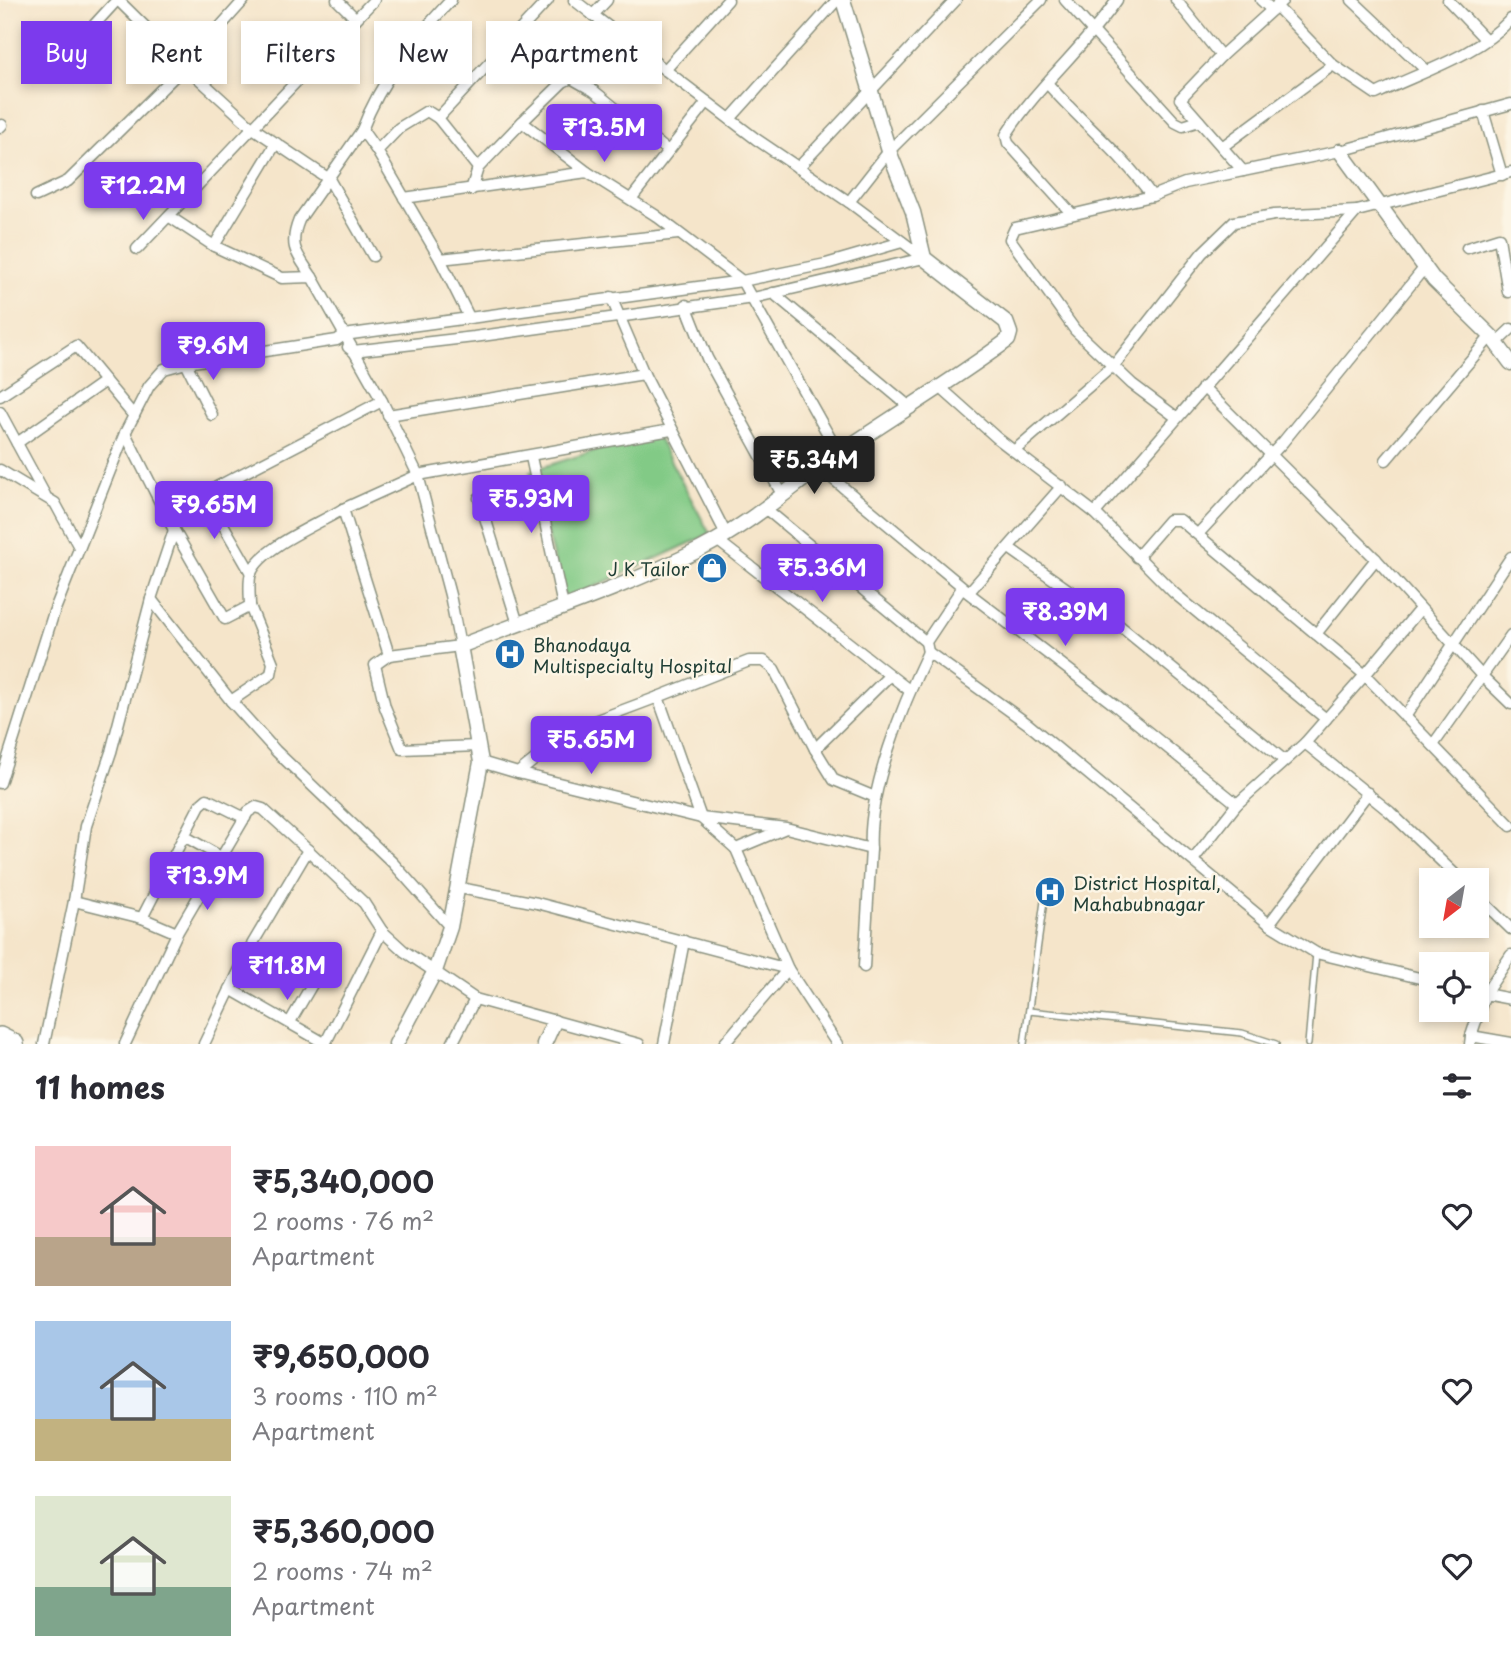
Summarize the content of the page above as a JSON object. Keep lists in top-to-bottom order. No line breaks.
{"places":{"shop":["J K Tailor"],"hospital":["Bhanodaya Multispecialty Hospital","District Hospital, Mahabubnagar"]},"north":"bottom left","page":{"chip":["Buy","Rent","Filters","New","Apartment"],"price":["₹13.5M","₹12.2M","₹9.6M","₹5.34M","₹5.93M","₹9.65M","₹5.36M","₹8.39M","₹5.65M","₹13.9M","₹11.8M"],"heading":"11 homes","list":[{"name":"₹5,340,000","note":"2 rooms · 76 m² · Apartment"},{"name":"₹9,650,000","note":"3 rooms · 110 m² · Apartment"},{"name":"₹5,360,000","note":"2 rooms · 74 m² · Apartment"}]}}
